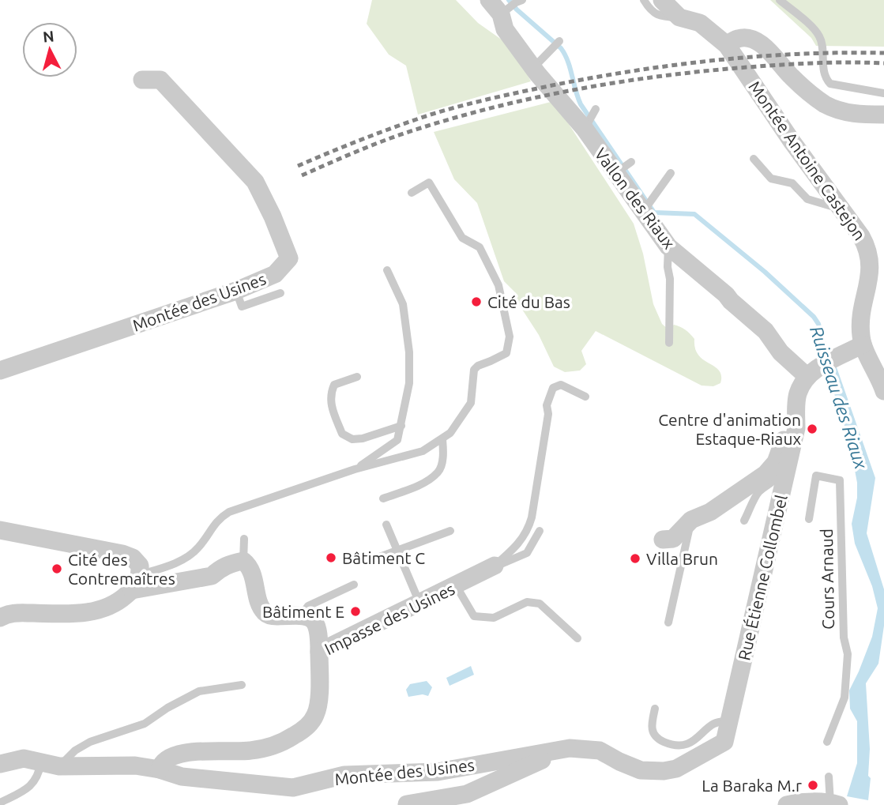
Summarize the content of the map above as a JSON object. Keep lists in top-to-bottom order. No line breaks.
{"streets":{"street":["Montée Antoine Castejon","Vallon des Riaux","Montée des Usines","Rue Étienne Collombel","Impasse des Usines"],"lane":["Cours Arnaud"]},"crossings":[["Montée des Usines","Rue Étienne Collombel"],["Montée des Usines","Impasse des Usines"]],"water":["Ruisseau des Riaux"],"places":["Cité du Bas","Centre d'animation Estaque-Riaux","Bâtiment C","Villa Brun","Cité des Contremaîtres","Bâtiment E","La Baraka M.r"],"north":"top"}
